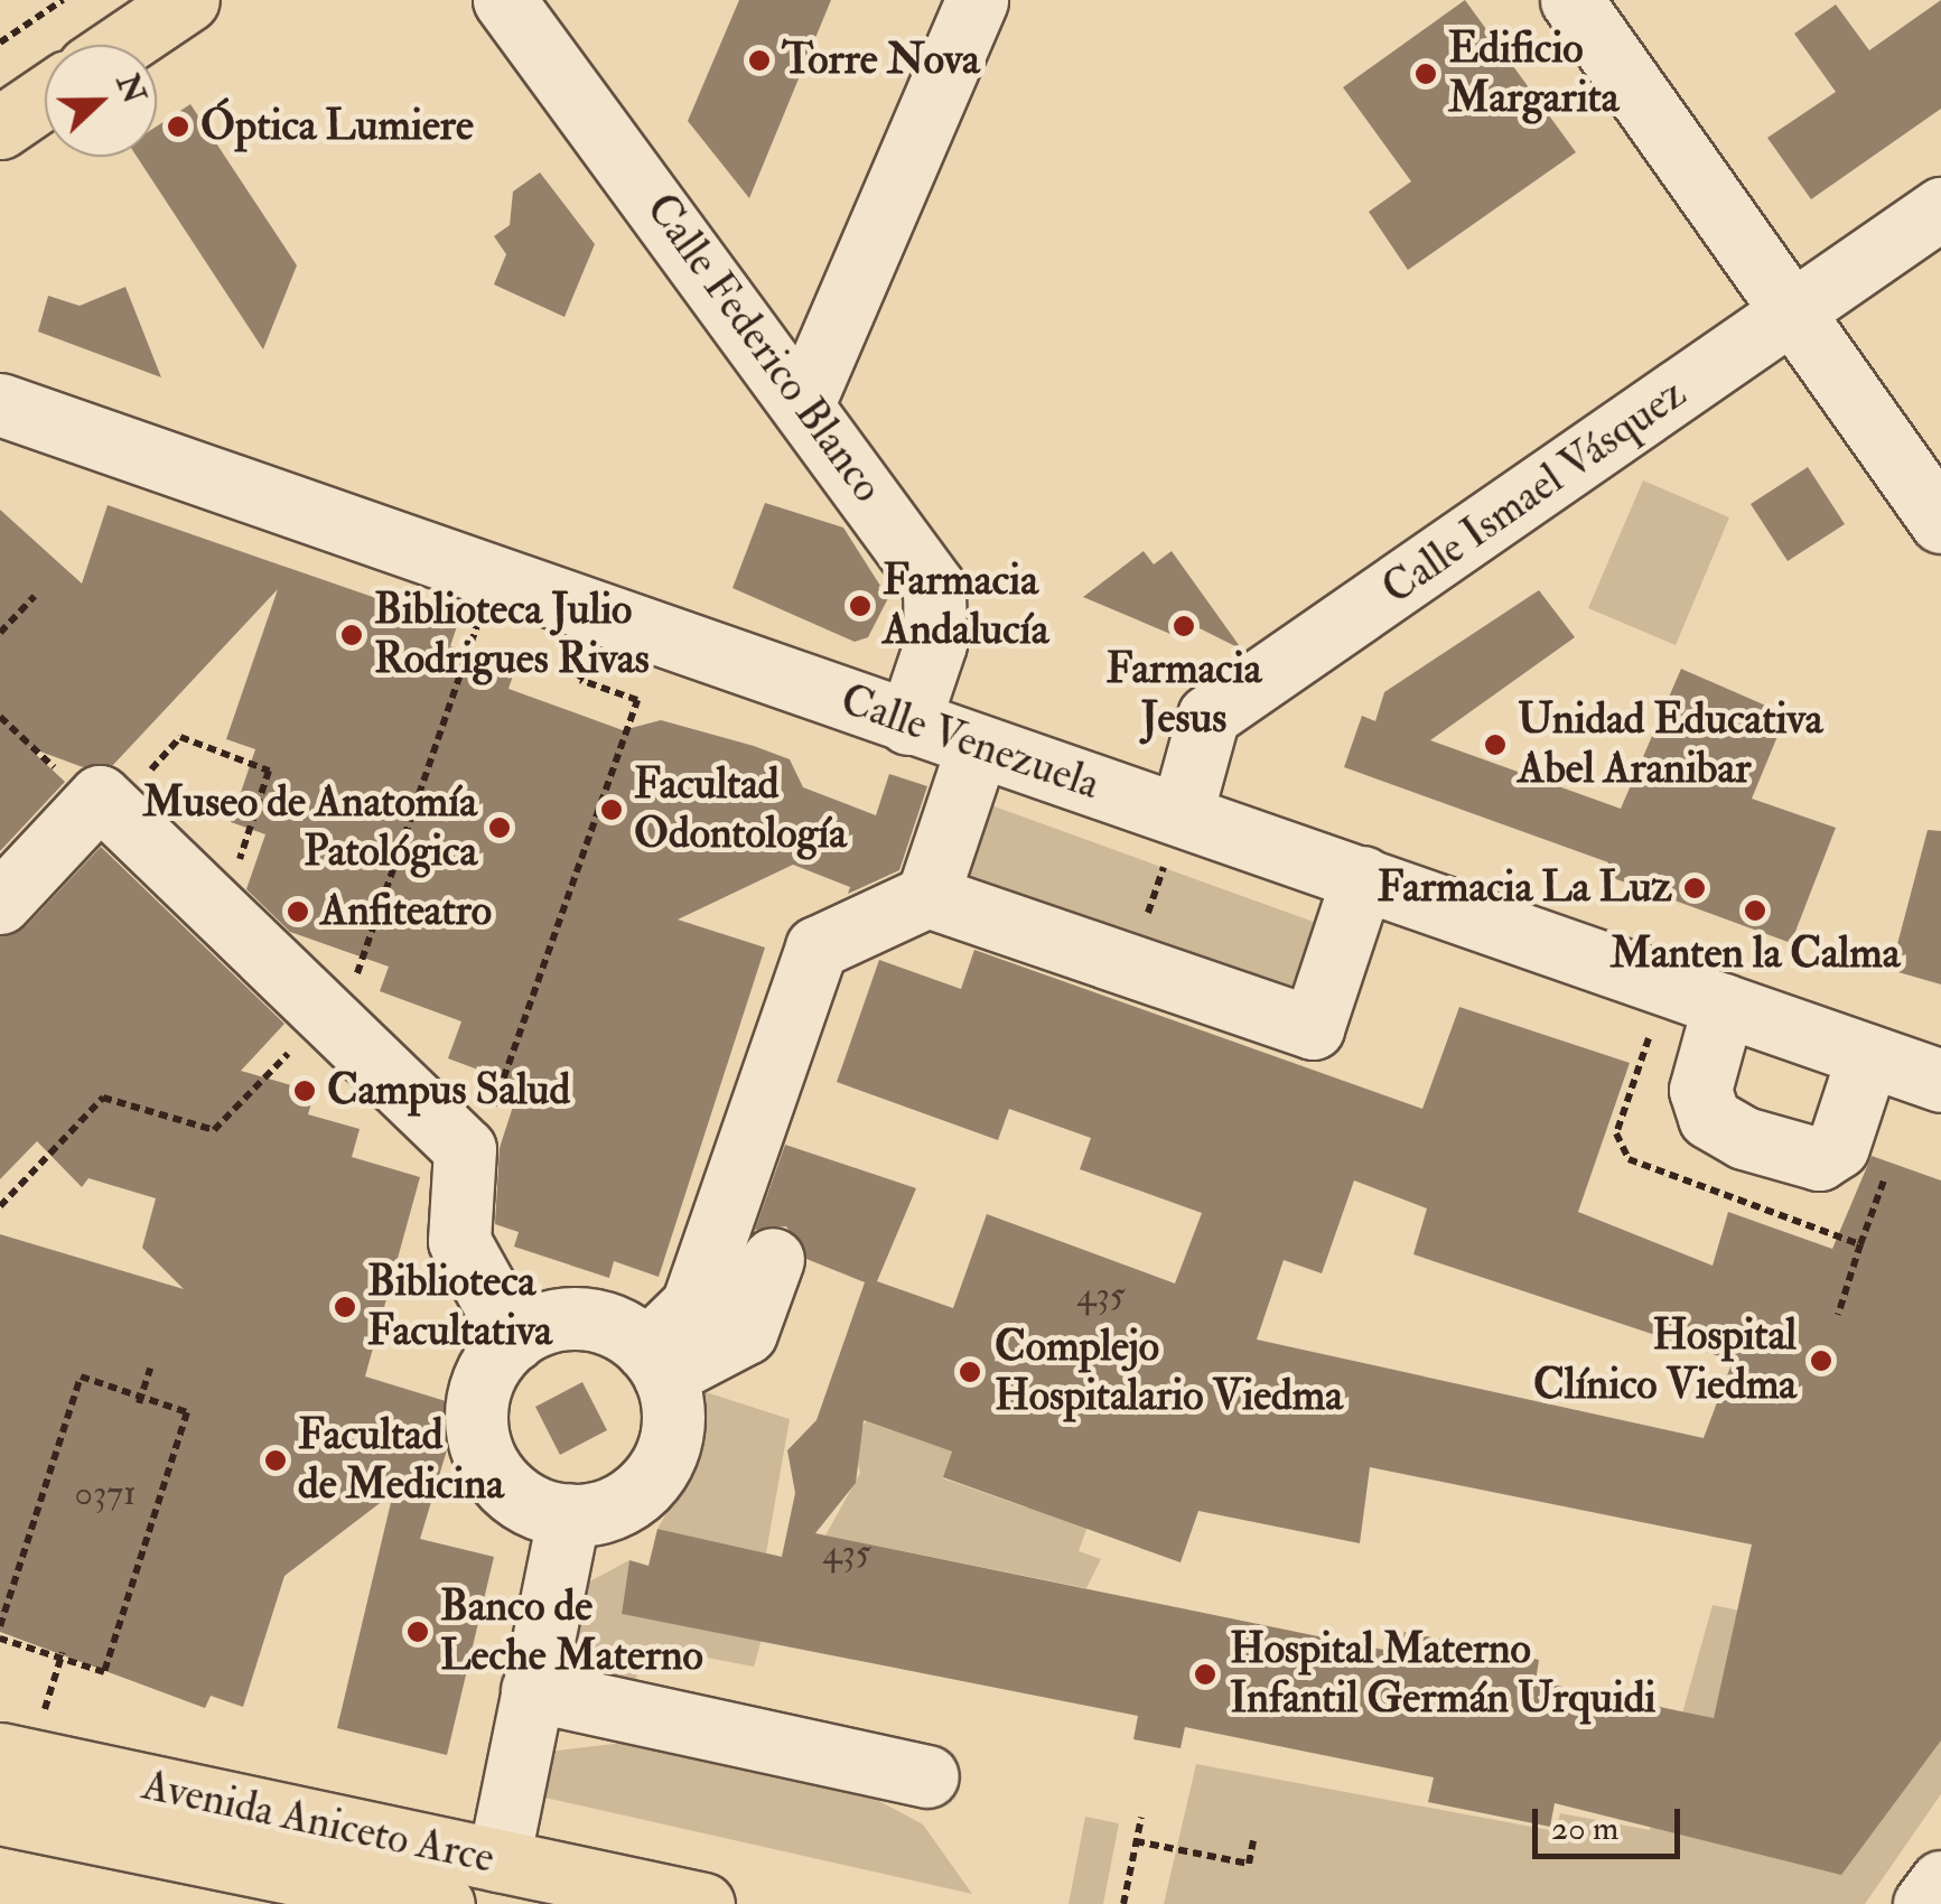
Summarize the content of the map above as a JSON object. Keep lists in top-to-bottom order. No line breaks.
{"streets":{"main road":["Avenida Aniceto Arce"],"street":["Calle Federico Blanco","Calle Ismael Vásquez","Calle Venezuela"]},"crossings":[["Calle Federico Blanco","Calle Venezuela"],["Calle Ismael Vásquez","Calle Venezuela"]],"places":["Torre Nova","Edificio Margarita","Óptica Lumiere","Farmacia Andalucía","Farmacia Jesus","Biblioteca Julio Rodrigues Rivas","Unidad Educativa Abel Aranibar","Facultad Odontología","Museo de Anatomía Patológica","Farmacia La Luz","Manten la Calma","Anfiteatro","Campus Salud","Biblioteca Facultativa","Hospital Clínico Viedma","Complejo Hospitalario Viedma","Facultad de Medicina","Banco de Leche Materno","Hospital Materno Infantil Germán Urquidi"],"house_numbers":["435","0371","435"],"scale_bar":"20 m","north":"right"}
